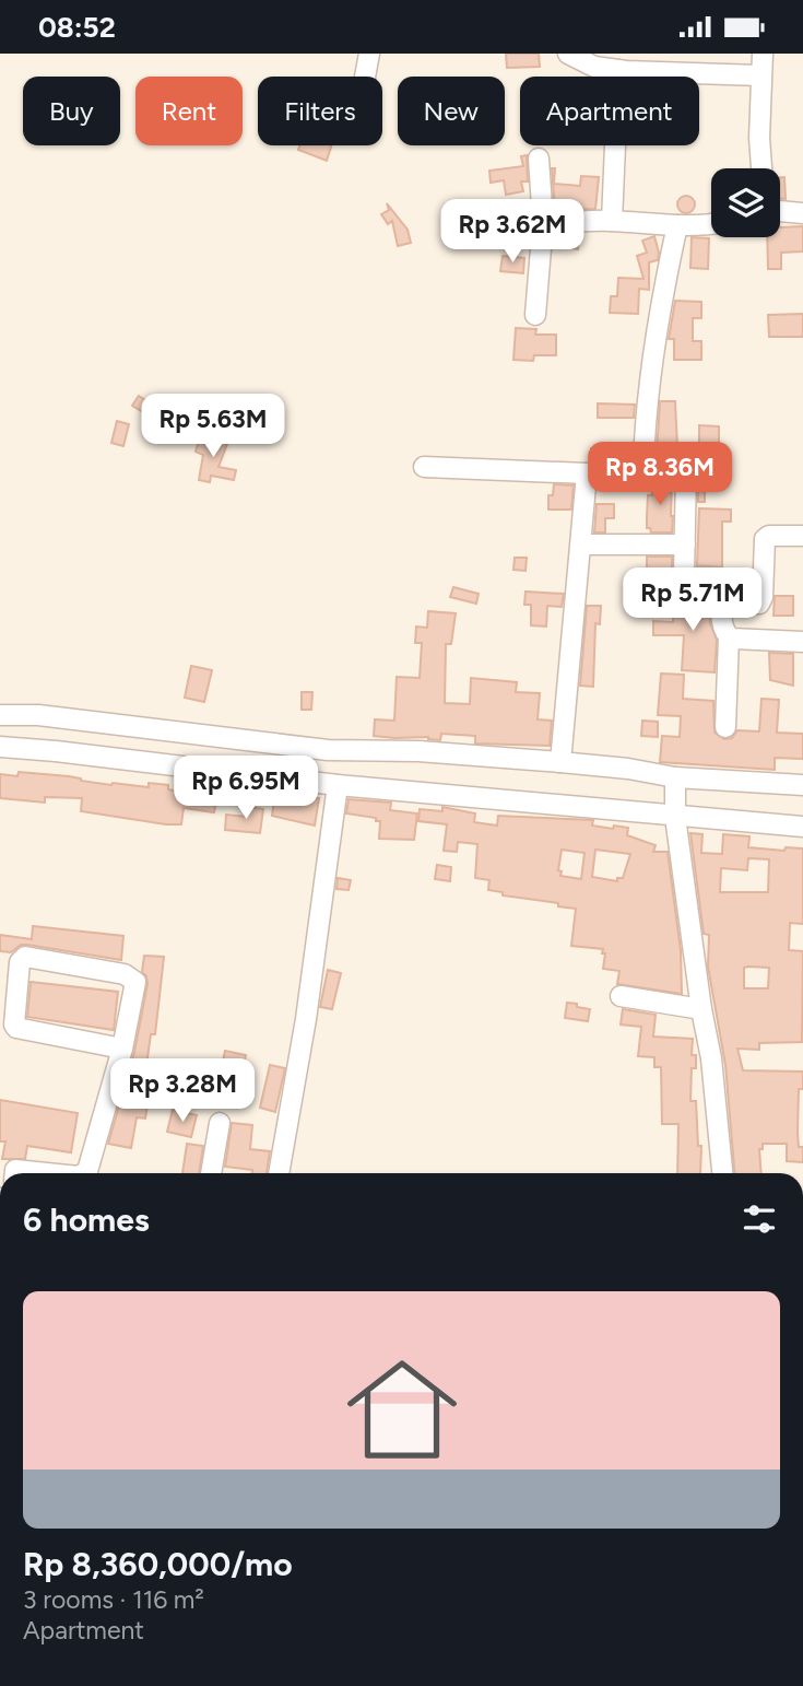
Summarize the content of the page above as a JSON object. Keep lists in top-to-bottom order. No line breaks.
{"page":{"status":"08:52","chip":["Buy","Rent","Filters","New","Apartment"],"price":["Rp 3.62M","Rp 5.63M","Rp 8.36M","Rp 5.71M","Rp 6.95M","Rp 3.28M"],"heading":"6 homes","list":[{"name":"Rp 8,360,000/mo","note":"3 rooms · 116 m² · Apartment"}]}}
